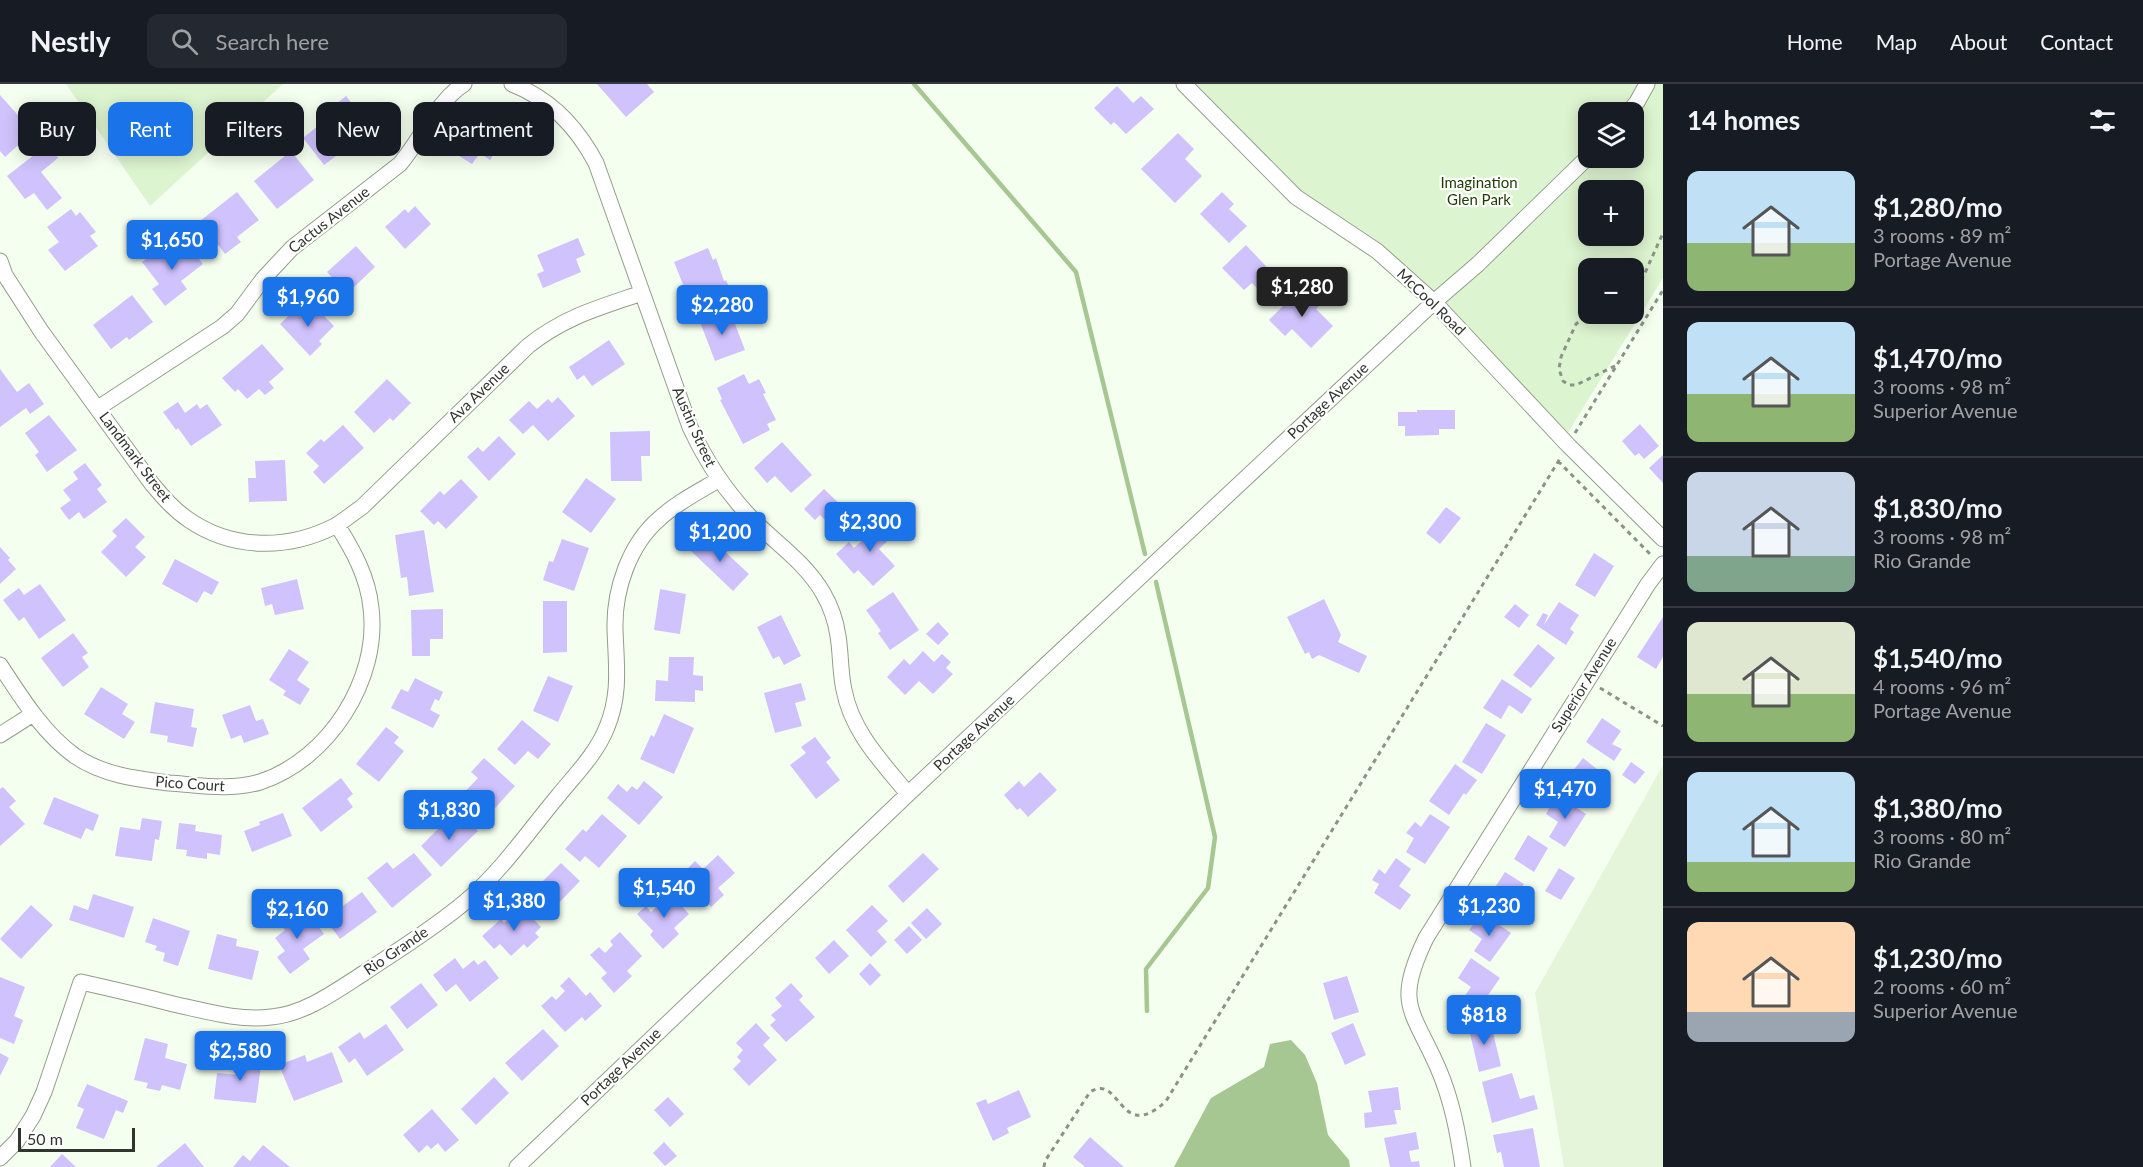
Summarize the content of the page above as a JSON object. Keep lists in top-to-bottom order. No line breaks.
{"streets":{"street":["Cactus Avenue","McCool Road","Ava Avenue","Portage Avenue","Austin Street","Landmark Street","Superior Avenue","Pico Court","Rio Grande"]},"crossings":[["Cactus Avenue","Landmark Street"],["McCool Road","Portage Avenue"],["Ava Avenue","Austin Street"],["Ava Avenue","Landmark Street"],["Ava Avenue","Pico Court"],["Portage Avenue","Austin Street"],["Austin Street","Rio Grande"],["Landmark Street","Pico Court"]],"parks":["Imagination Glen Park"],"scale_bar":"50 m","page":{"header":"Nestly","search":"Search here","nav":["Home","Map","About","Contact"],"heading":"14 homes","map_buttons":["+","−"],"chip":["Buy","Rent","Filters","New","Apartment"],"list":[{"name":"$1,280/mo","note":"3 rooms · 89 m² · Portage Avenue"},{"name":"$1,470/mo","note":"3 rooms · 98 m² · Superior Avenue"},{"name":"$1,830/mo","note":"3 rooms · 98 m² · Rio Grande"},{"name":"$1,540/mo","note":"4 rooms · 96 m² · Portage Avenue"},{"name":"$1,380/mo","note":"3 rooms · 80 m² · Rio Grande"},{"name":"$1,230/mo","note":"2 rooms · 60 m² · Superior Avenue"}],"price":["$1,650","$1,280","$1,960","$2,280","$2,300","$1,200","$1,470","$1,830","$1,540","$1,380","$1,230","$2,160","$818","$2,580"],"scale":"50 m"}}
